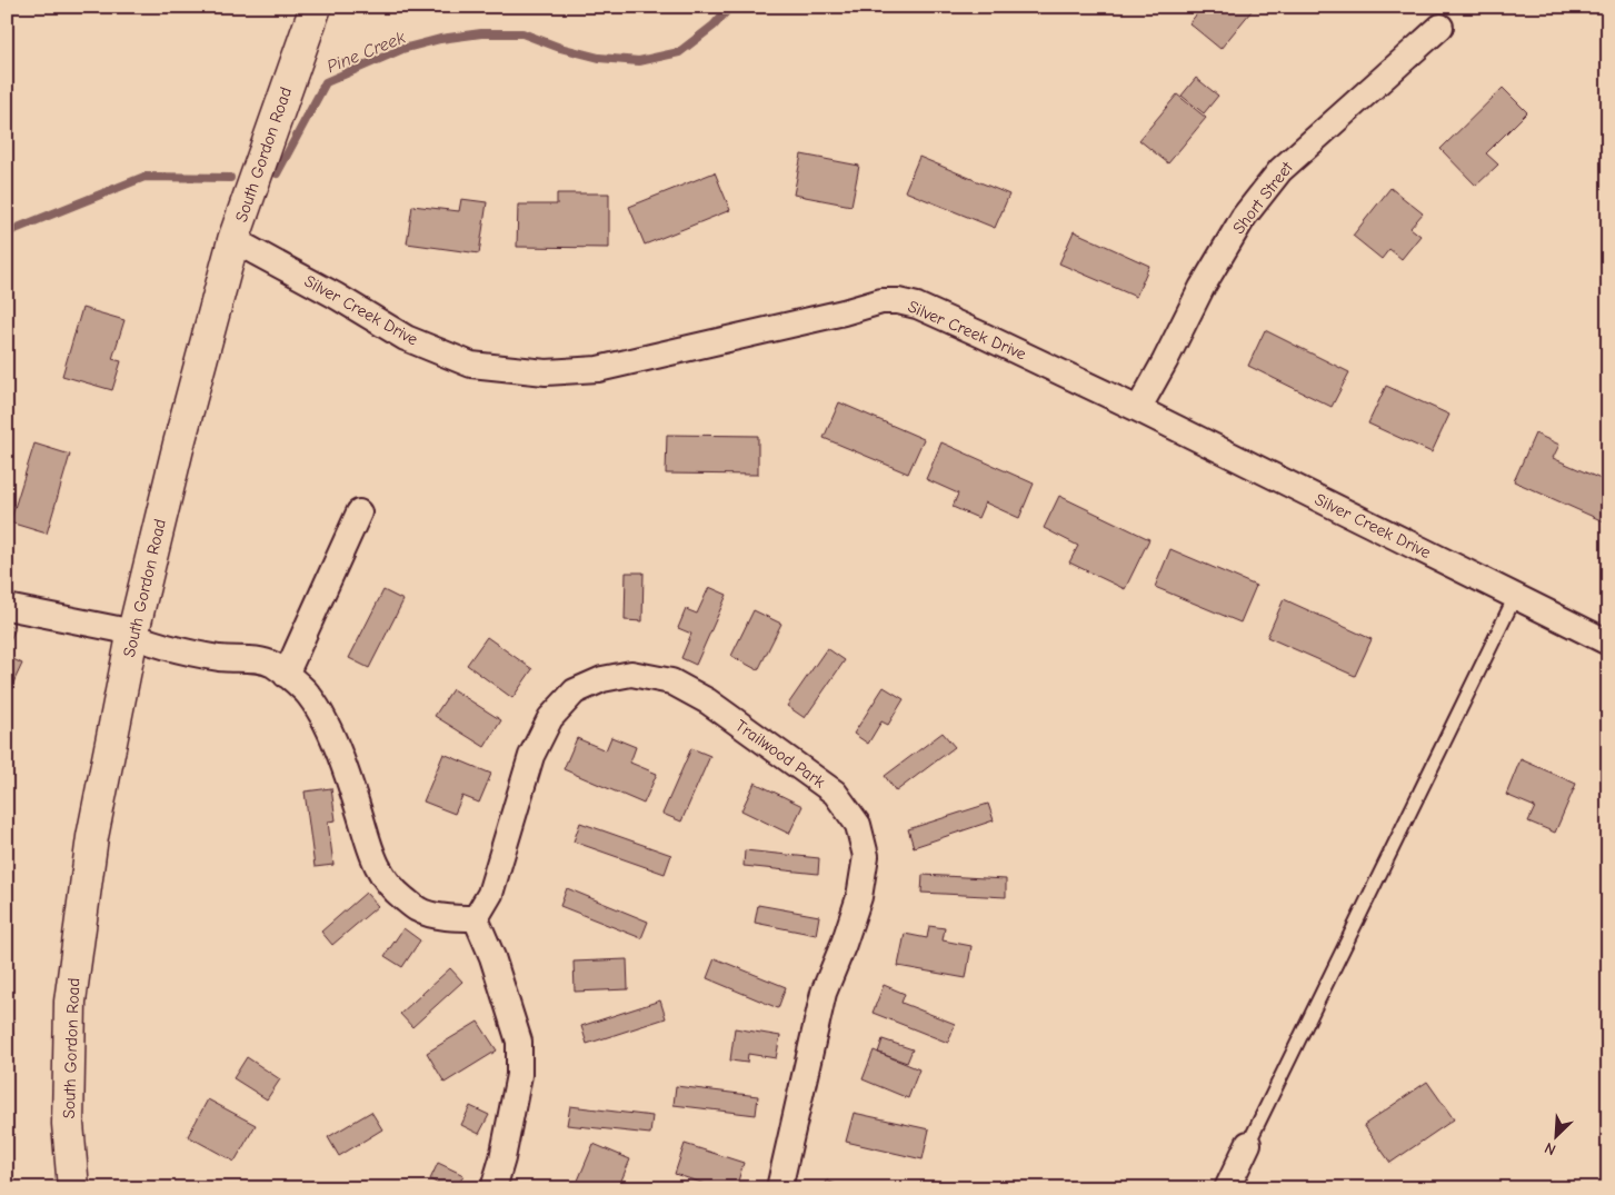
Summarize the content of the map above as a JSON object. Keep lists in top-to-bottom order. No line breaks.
{"streets":{"street":["South Gordon Road","Short Street","Silver Creek Drive","Trailwood Park"]},"crossings":[["South Gordon Road","Silver Creek Drive"],["Short Street","Silver Creek Drive"]],"water":["Pine Creek"],"north":"bottom left"}
